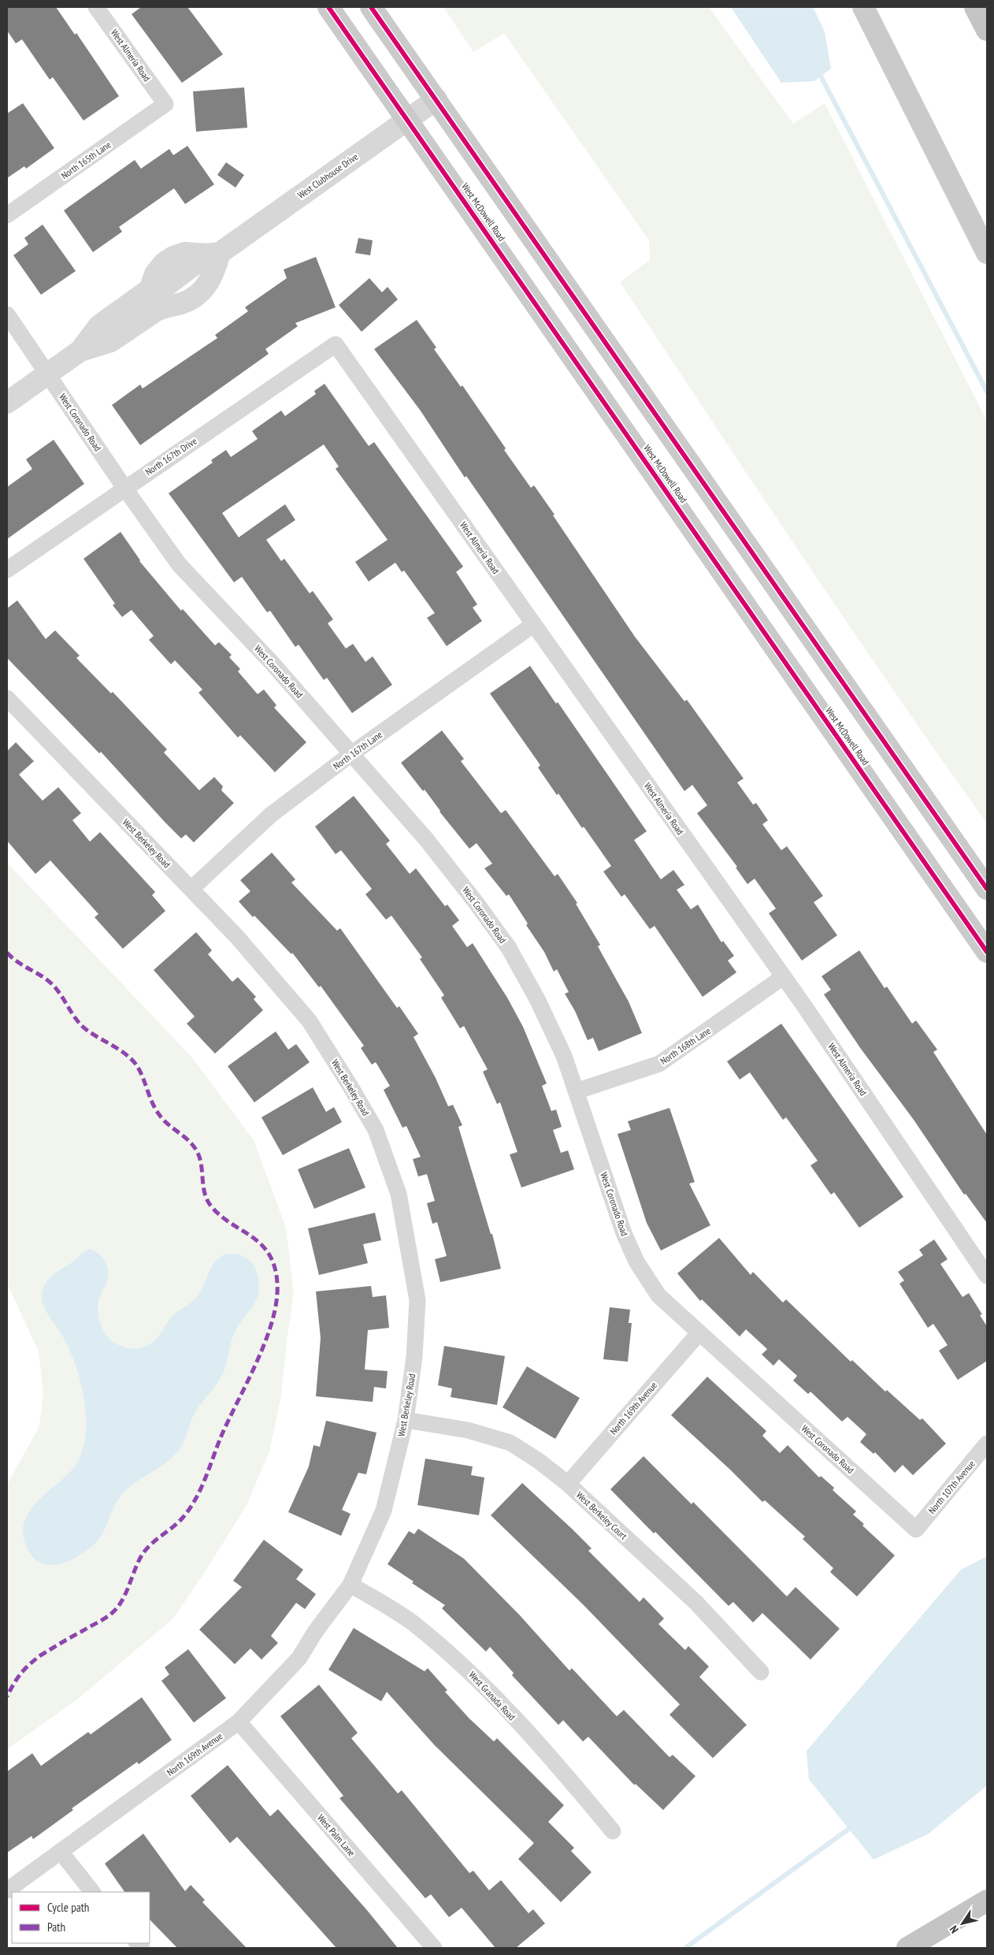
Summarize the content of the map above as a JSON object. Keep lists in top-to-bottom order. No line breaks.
{"streets":{"main road":["West McDowell Road"],"street":["West Almeria Road","North 165th Lane","West Clubhouse Drive","West Coronado Road","North 167th Drive","North 167th Lane","West Berkeley Road","North 168th Lane","North 169th Avenue","North 107th Avenue","West Berkeley Court","West Granada Road","West Palm Lane"]},"crossings":[["West Almeria Road","North 165th Lane"],["West Almeria Road","North 167th Drive"],["West Almeria Road","North 167th Lane"],["West Almeria Road","North 168th Lane"],["West Clubhouse Drive","West McDowell Road"],["West Clubhouse Drive","West Coronado Road"],["West Coronado Road","North 167th Drive"],["West Coronado Road","North 167th Lane"],["West Coronado Road","North 168th Lane"],["West Coronado Road","North 169th Avenue"],["West Coronado Road","North 107th Avenue"],["North 167th Lane","West Berkeley Road"],["West Berkeley Road","North 169th Avenue"],["West Berkeley Road","West Berkeley Court"],["West Berkeley Road","West Granada Road"],["North 169th Avenue","West Berkeley Court"],["North 169th Avenue","West Granada Road"],["North 169th Avenue","West Palm Lane"]],"legend":["Cycle path","Path"],"north":"bottom left"}
